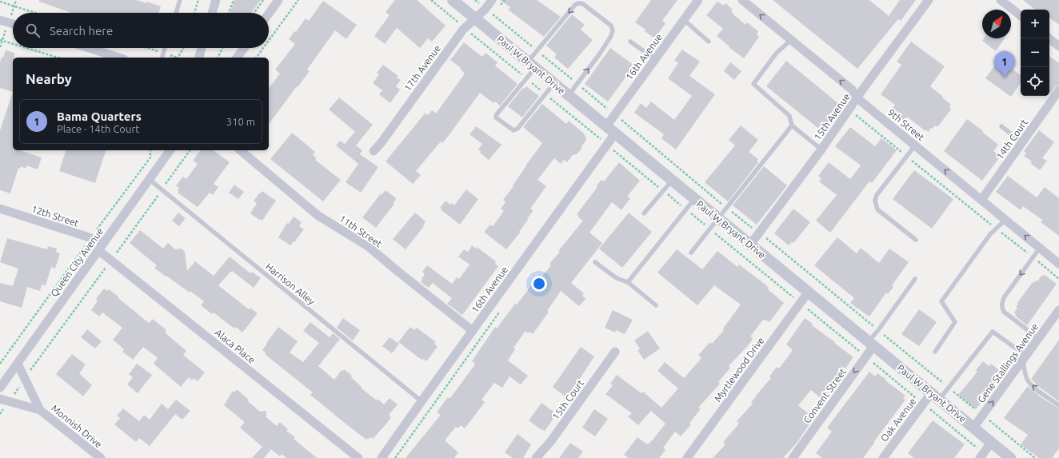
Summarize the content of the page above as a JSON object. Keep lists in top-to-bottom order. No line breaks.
{"streets":{"street":["16th Avenue","Paul W Bryant Drive","17th Avenue","15th Avenue","9th Street","14th Court","12th Street","11th Street","Queen City Avenue","Alaca Place","Gene Stallings Avenue","Myrtlewood Drive","Convent Street","15th Court","Oak Avenue","Monnish Drive"],"lane":["Harrison Alley"]},"crossings":[["16th Avenue","Paul W Bryant Drive"],["16th Avenue","11th Street"],["16th Avenue","Harrison Alley"],["Paul W Bryant Drive","17th Avenue"],["Paul W Bryant Drive","15th Avenue"],["Paul W Bryant Drive","Gene Stallings Avenue"],["Paul W Bryant Drive","Myrtlewood Drive"],["Paul W Bryant Drive","Convent Street"],["Paul W Bryant Drive","Oak Avenue"],["15th Avenue","9th Street"],["9th Street","14th Court"],["12th Street","Queen City Avenue"],["Queen City Avenue","Harrison Alley"],["Queen City Avenue","Alaca Place"],["Queen City Avenue","Monnish Drive"]],"one_way":["9th Street","Gene Stallings Avenue","Convent Street"],"north":"top right","page":{"map_buttons":["+","−"],"search":"Search here","pins":"1","heading":"Nearby","list":[{"mark":"1","name":"Bama Quarters","note":"Place · 14th Court","value":"310 m"}]}}
